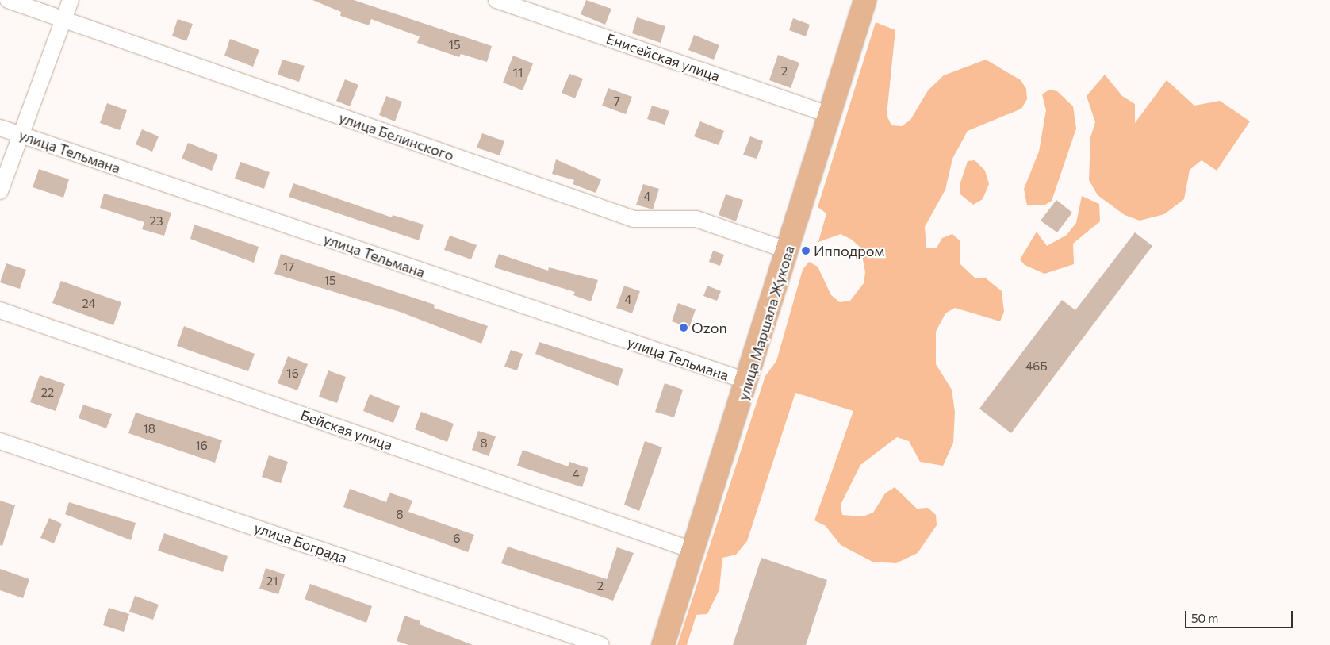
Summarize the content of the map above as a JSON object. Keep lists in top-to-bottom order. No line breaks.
{"streets":{"main road":["улица Маршала Жукова"],"street":["Енисейская улица","улица Белинского","улица Тельмана","Бейская улица","улица Бограда"]},"crossings":[["Енисейская улица","улица Маршала Жукова"],["улица Белинского","улица Маршала Жукова"],["улица Тельмана","улица Маршала Жукова"],["улица Маршала Жукова","Бейская улица"]],"places":["Ипподром","Ozon"],"house_numbers":["15","2","11","7","4","23","17","15","4","24","46Б","16","22","18","8","16","4","8","6","21","2"],"scale_bar":"50 m"}
